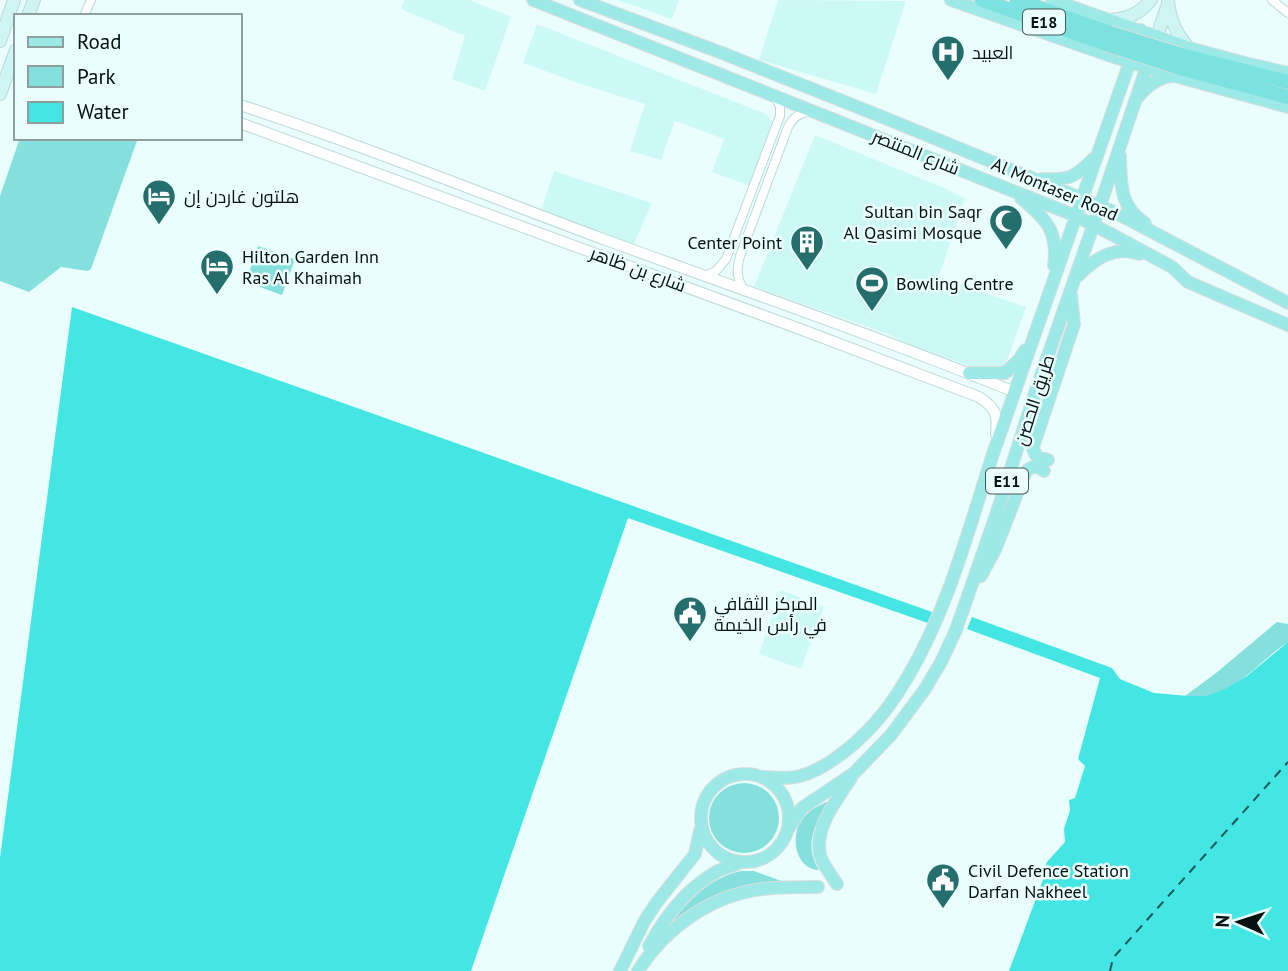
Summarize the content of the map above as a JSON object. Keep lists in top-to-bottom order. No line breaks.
{"streets":{"highway":["E18"],"main road":["شارع المنتصر","Al Montaser Road","طريق الحصن","E11"],"street":["شارع بن ظاهر"]},"crossings":[["شارع المنتصر","طريق الحصن"],["Al Montaser Road","طريق الحصن"],["شارع بن ظاهر","طريق الحصن"]],"places":{"hospital":["العبيد"],"hotel":["هلتون غاردن إن","Hilton Garden Inn Ras Al Khaimah"],"mosque":["Sultan bin Saqr Al Qasimi Mosque"],"building":["Center Point"],"sports":["Bowling Centre"],"public building":["المركز الثقافي في رأس الخيمة","Civil Defence Station Darfan Nakheel"]},"legend":["Road","Park","Water"],"north":"left"}
